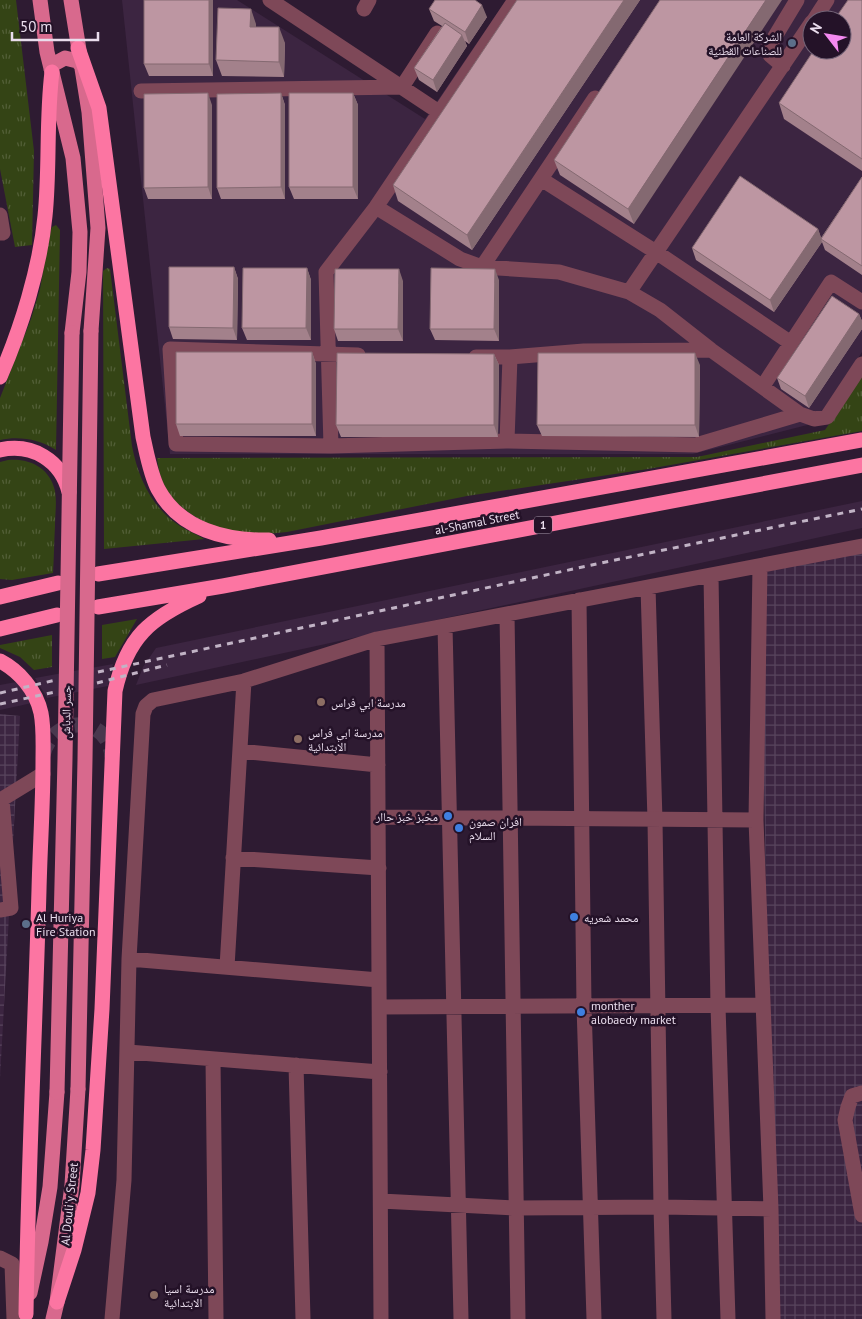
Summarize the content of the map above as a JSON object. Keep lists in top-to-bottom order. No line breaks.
{"streets":{"highway":["al-Shamal Street","1"],"main road":["جسر الدباش","Al Douli'y Street"]},"crossings":[["جسر الدباش","Al Douli'y Street"]],"places":["الشركة العامة للصناعات القطنية","مدرسة ابي فراس","مدرسة ابي فراس الابتدائية","مخبز خبز حاار","افران صمون السلام","محمد شعريه","Al Huriya Fire Station","monther alobaedy market","مدرسة اسيا الابتدائية"],"scale_bar":"50 m","north":"top left"}
